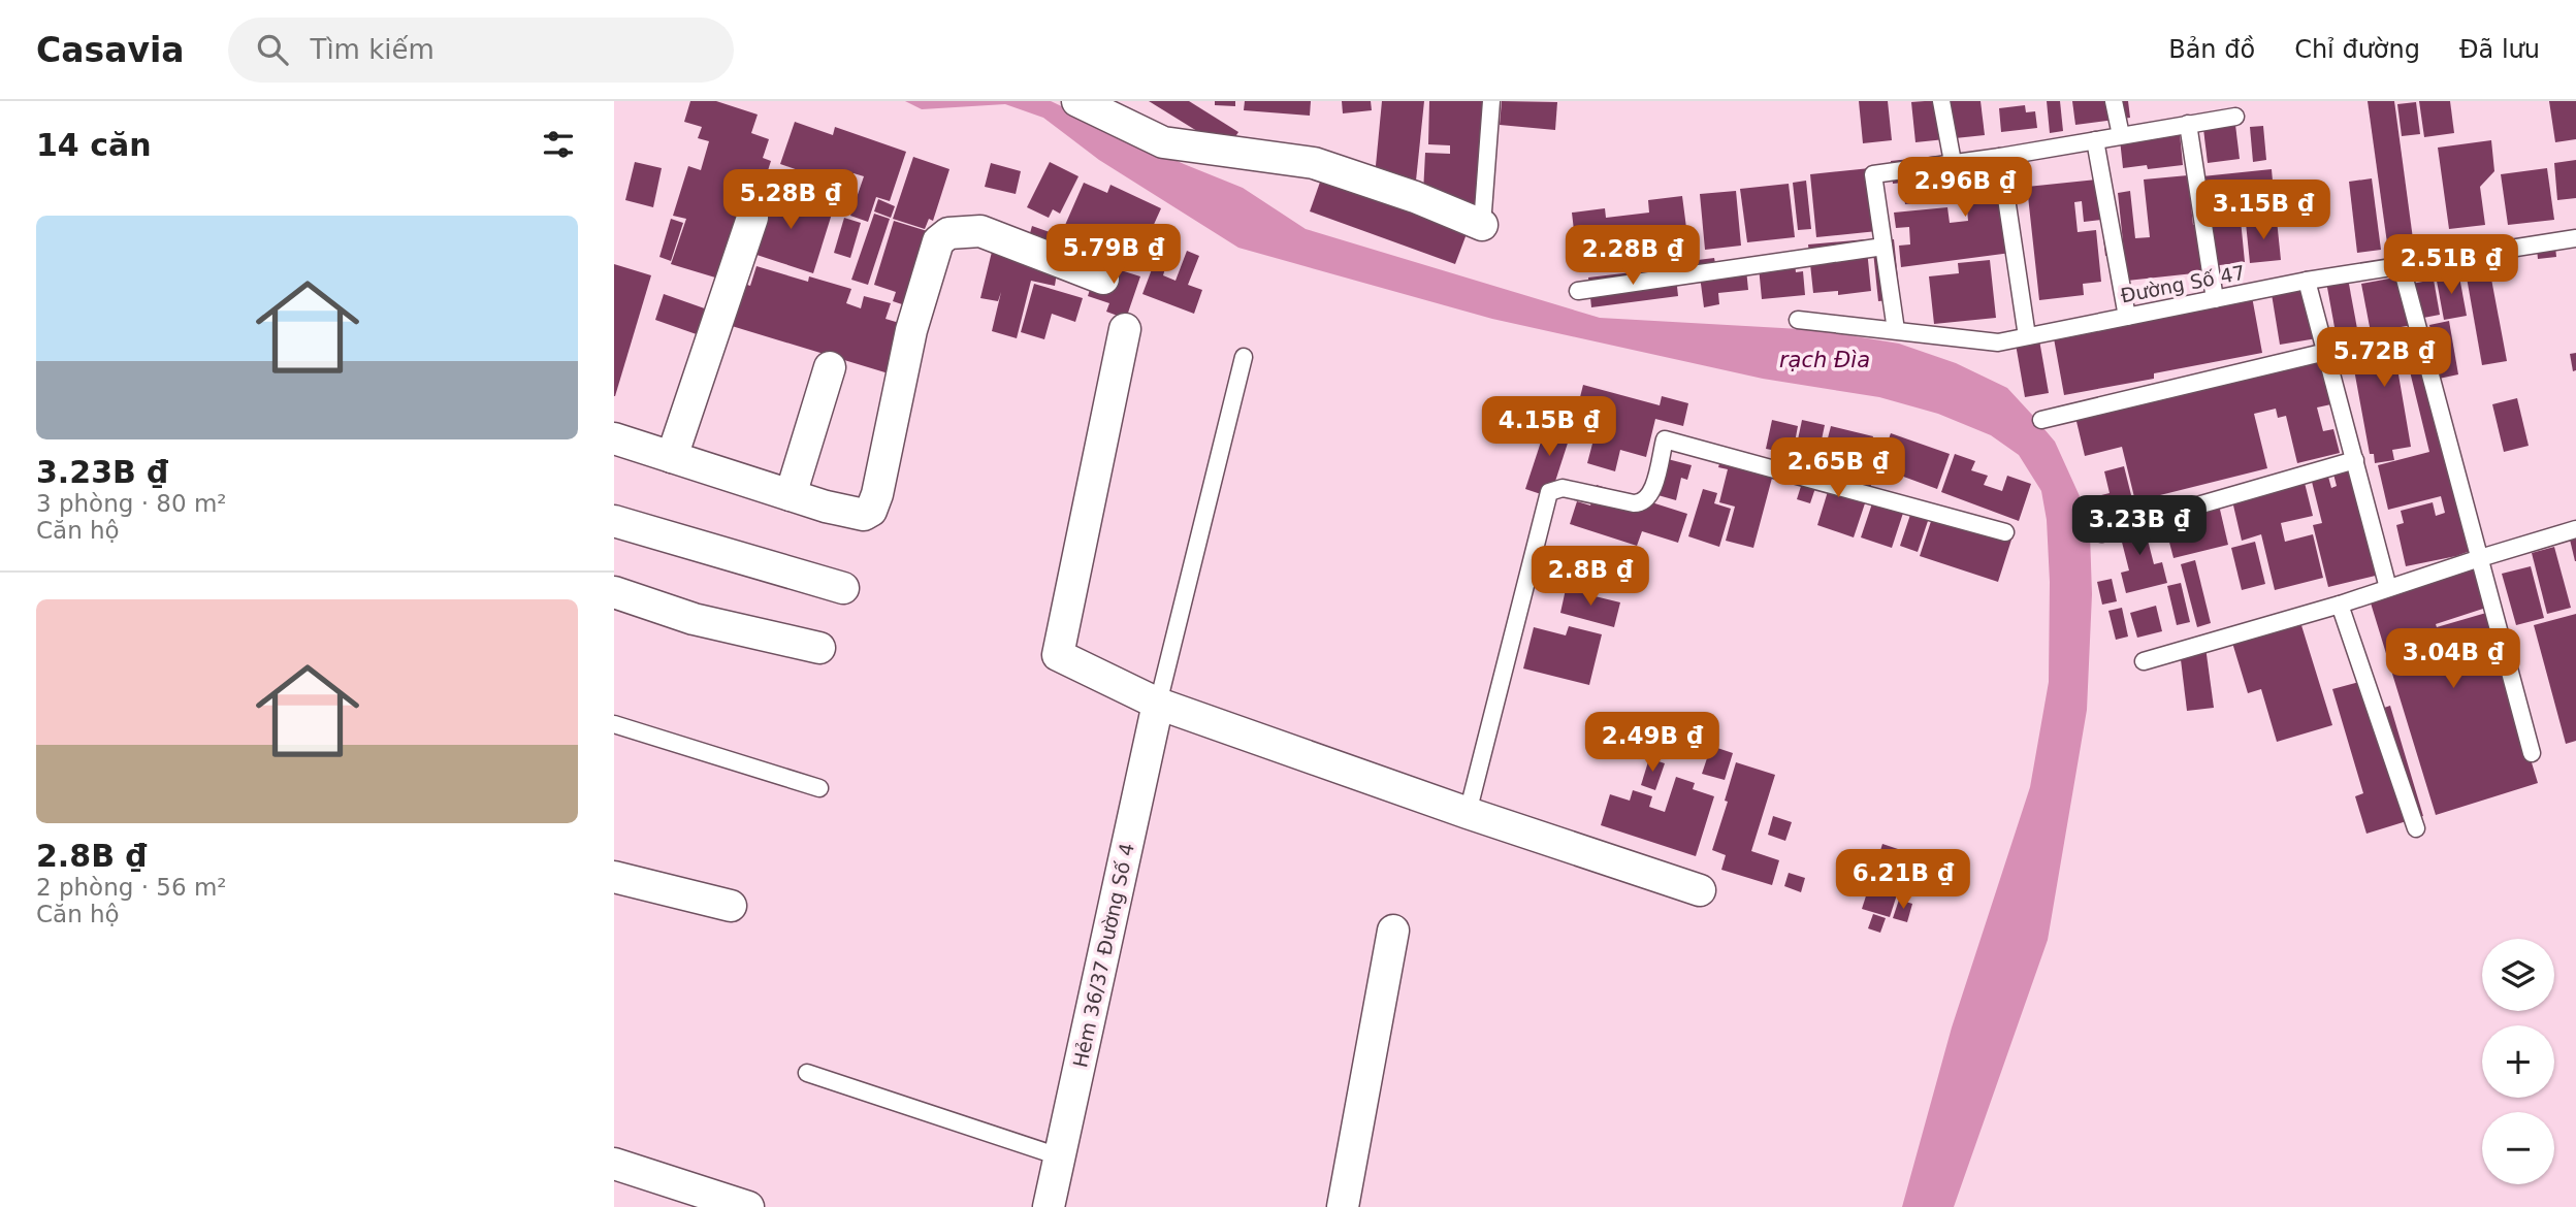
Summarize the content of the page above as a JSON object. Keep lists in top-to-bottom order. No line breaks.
{"streets":{"street":["Hẻm 36/37 Đường Số 4"],"lane":["Đường Số 47"]},"water":["rạch Đìa"],"page":{"header":"Casavia","search":"Tìm kiếm","nav":["Bản đồ","Chỉ đường","Đã lưu"],"heading":"14 căn","price":["2.96B ₫","5.28B ₫","3.15B ₫","5.79B ₫","2.28B ₫","2.51B ₫","5.72B ₫","4.15B ₫","2.65B ₫","3.23B ₫","2.8B ₫","3.04B ₫","2.49B ₫","6.21B ₫"],"list":[{"name":"3.23B ₫","note":"3 phòng · 80 m² · Căn hộ"},{"name":"2.8B ₫","note":"2 phòng · 56 m² · Căn hộ"}],"map_buttons":["+","−"]}}
